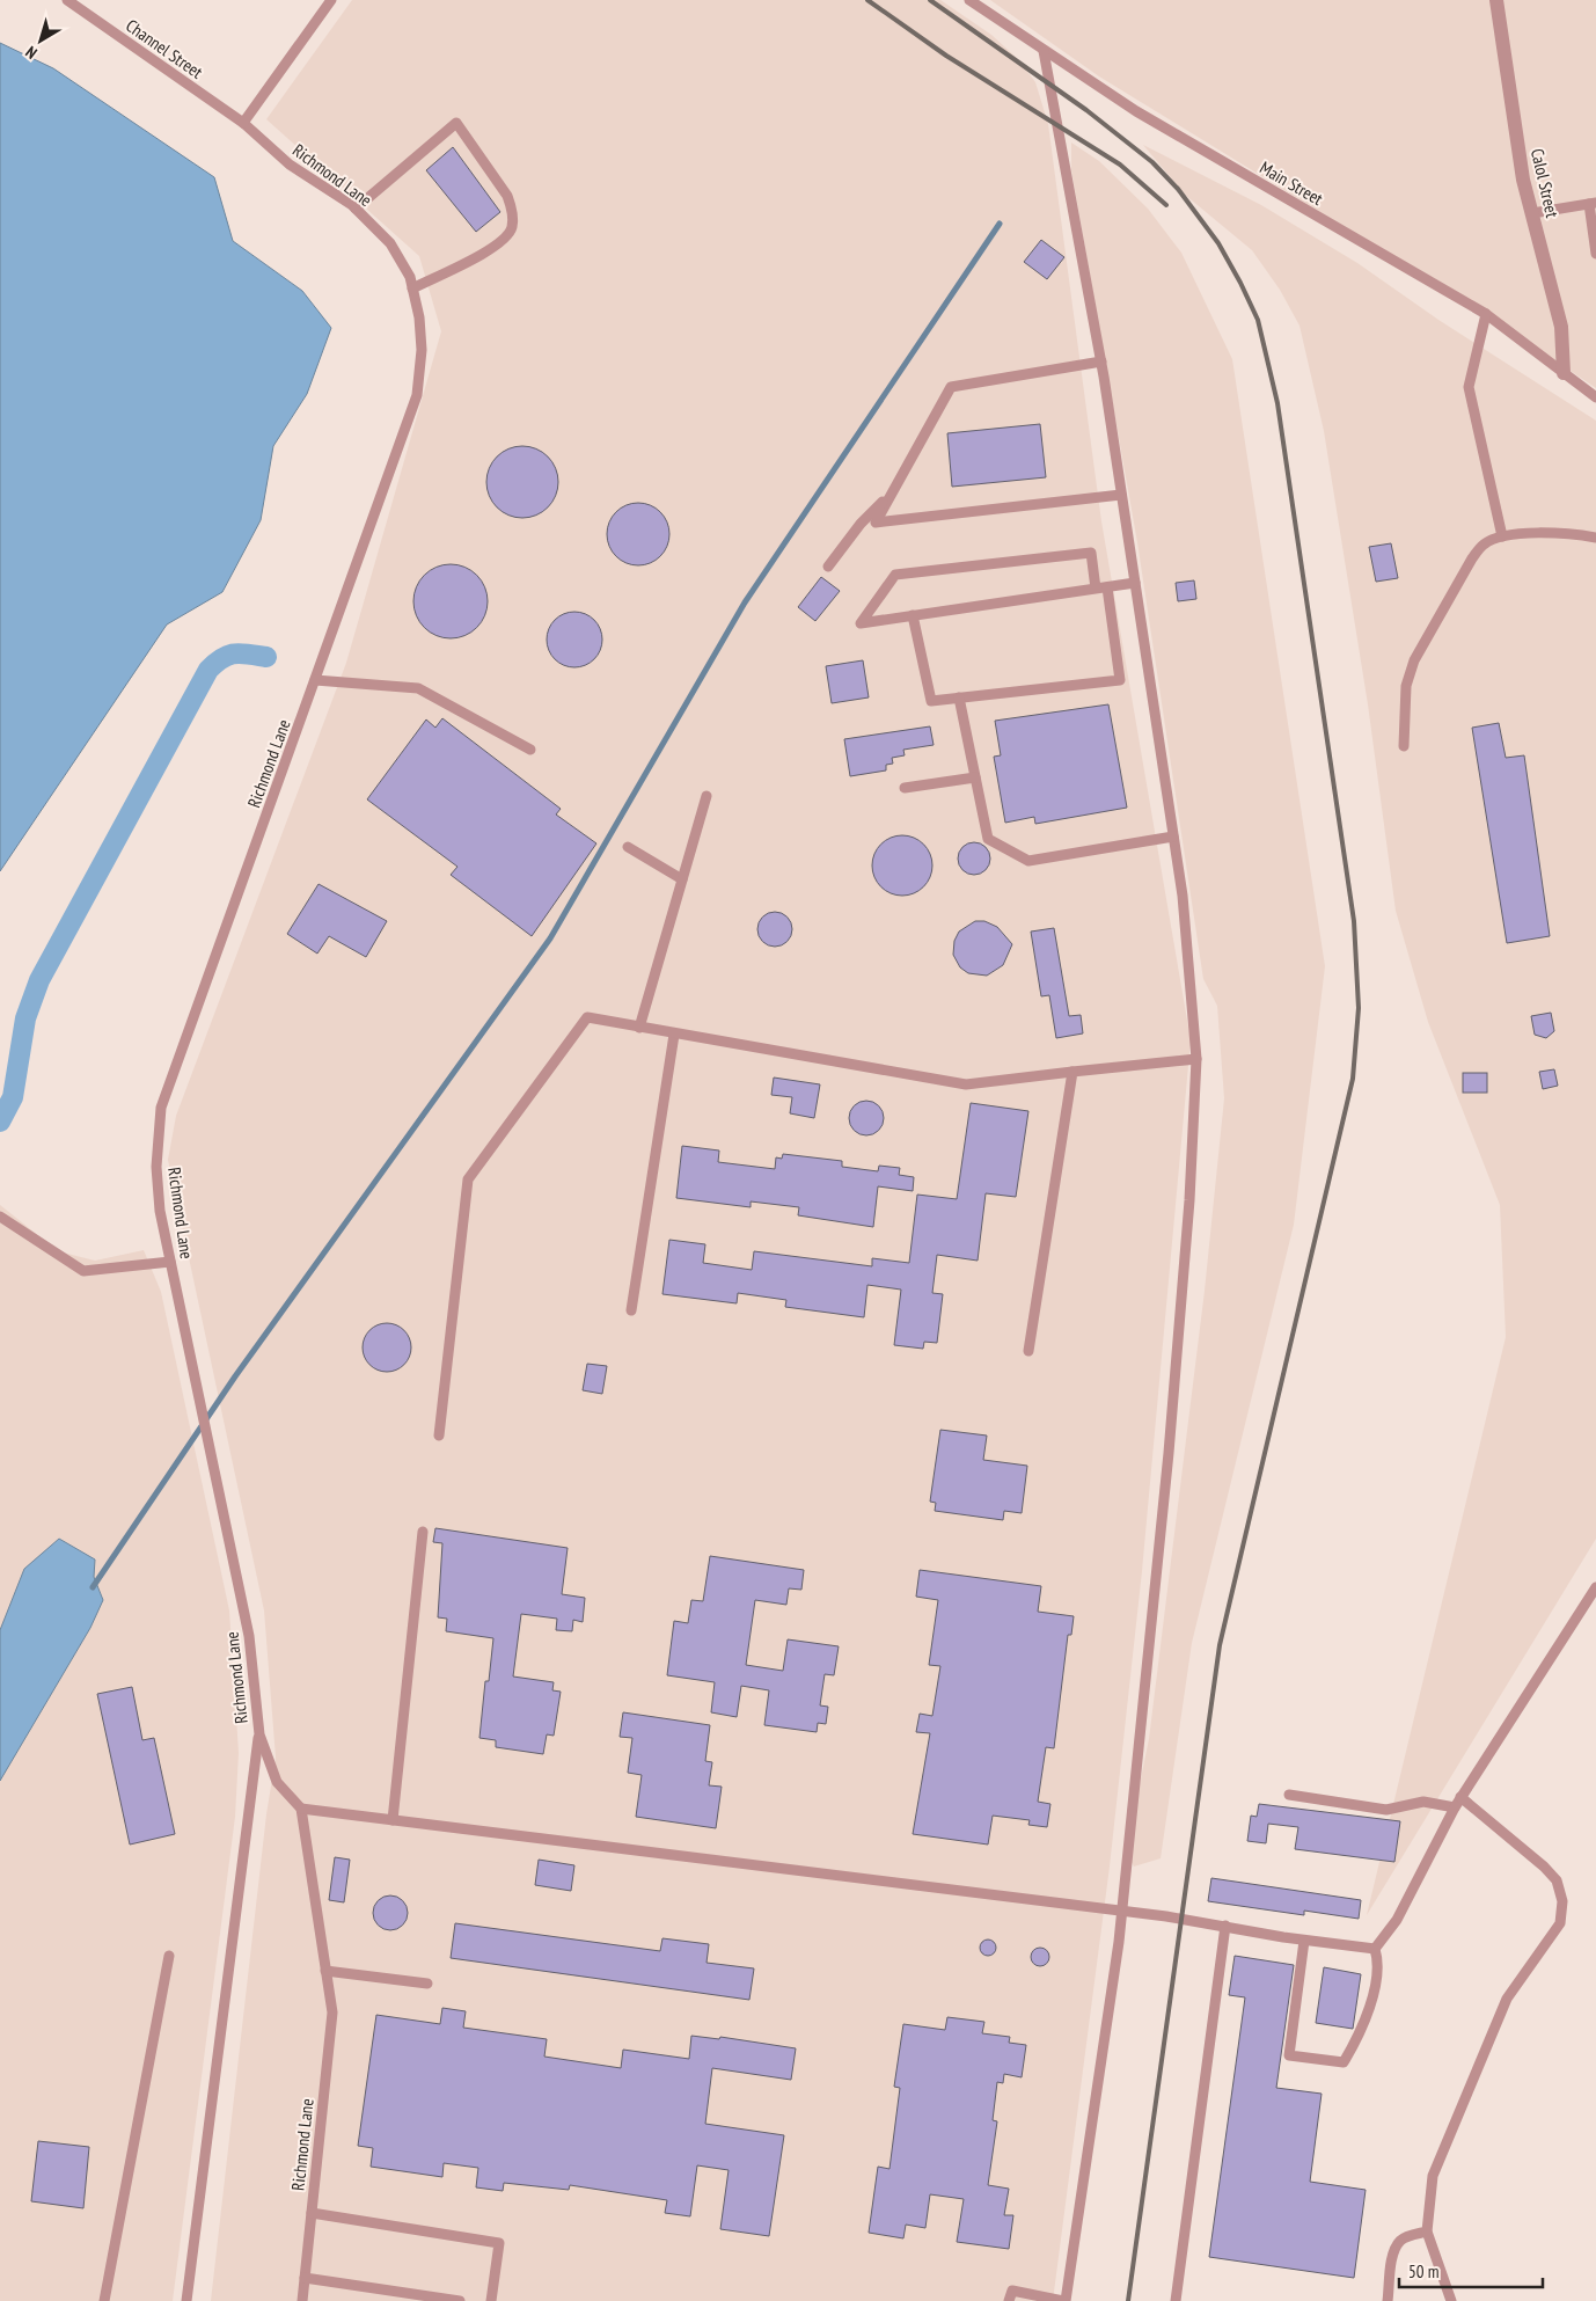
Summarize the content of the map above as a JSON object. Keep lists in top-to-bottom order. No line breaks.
{"streets":{"street":["Calol Street"],"lane":["Channel Street","Richmond Lane","Main Street"]},"crossings":[["Channel Street","Richmond Lane"],["Main Street","Calol Street"]],"scale_bar":"50 m","north":"bottom left"}
